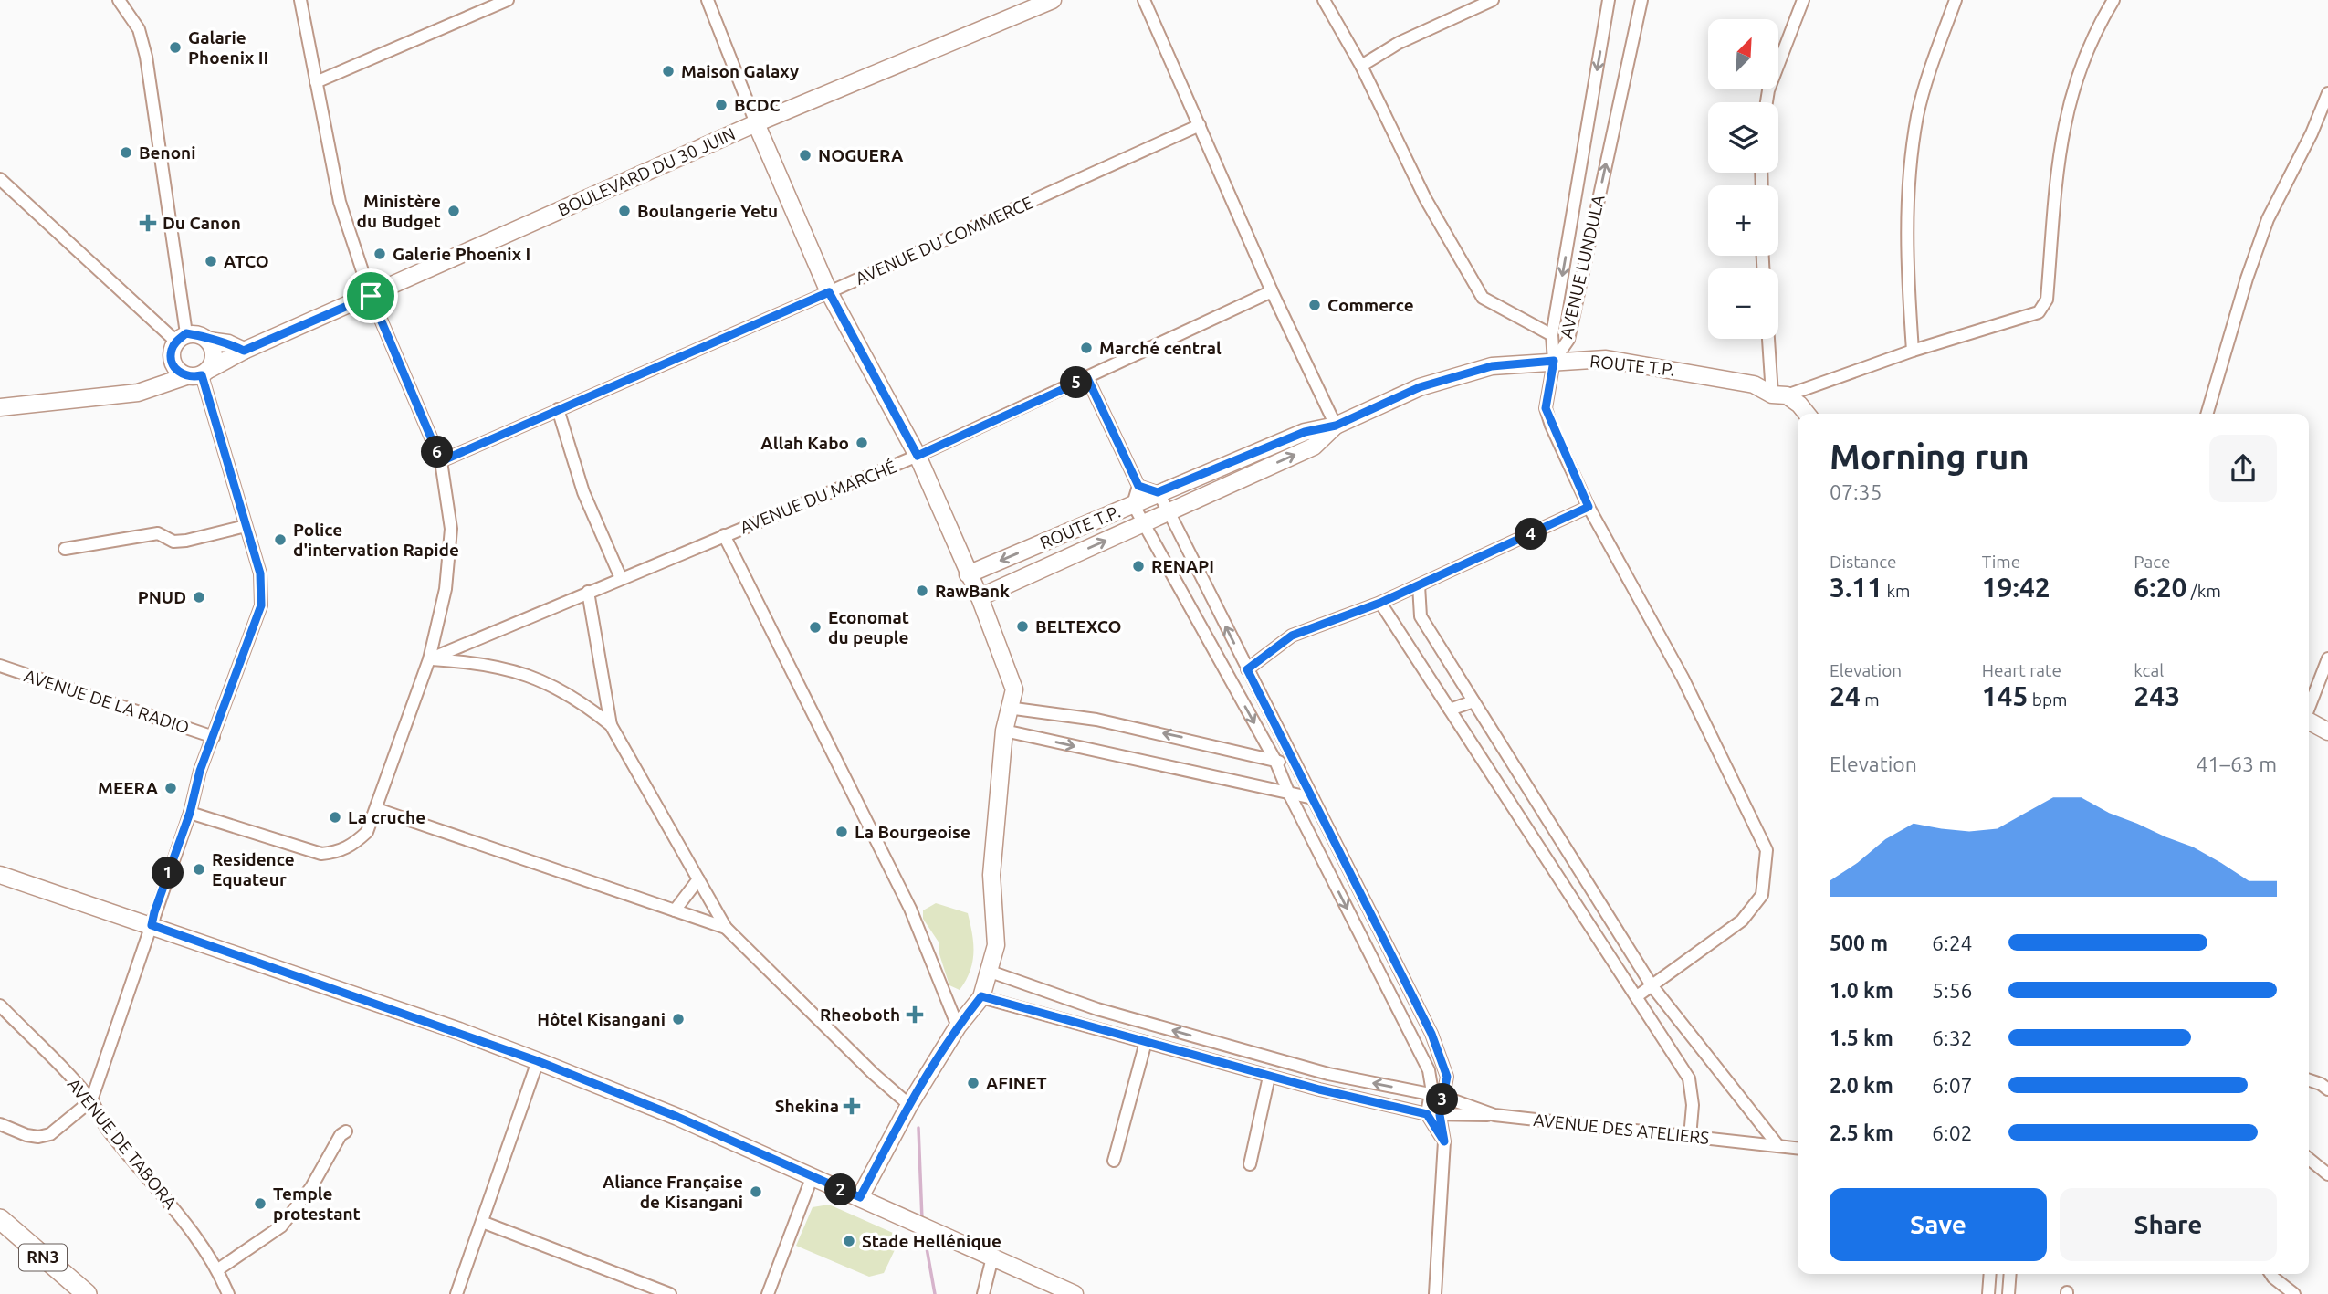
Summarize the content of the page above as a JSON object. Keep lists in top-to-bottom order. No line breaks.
{"streets":{"highway":["RN3"],"street":["BOULEVARD DU 30 JUIN","AVENUE DU COMMERCE","AVENUE LUNDULA","ROUTE T.P.","AVENUE DU MARCHÉ","AVENUE DE LA RADIO","AVENUE DES ATELIERS","AVENUE DE TABORA"]},"crossings":[["AVENUE LUNDULA","ROUTE T.P."]],"places":{"other":["Galarie Phoenix II","Maison Galaxy","BCDC","Benoni","NOGUERA","Ministère du Budget","Boulangerie Yetu","Galerie Phoenix I","ATCO","Commerce","Marché central","Allah Kabo","Police d'intervation Rapide","RENAPI","RawBank","PNUD","BELTEXCO","Economat du peuple","MEERA","La cruche","La Bourgeoise","Residence Equateur","Hôtel Kisangani","AFINET","Aliance Française de Kisangani","Temple protestant","Stade Hellénique"],"health":["Du Canon","Rheoboth","Shekina"]},"north":"top right","page":{"map_buttons":["+","−"],"pins":["5","6","4","1","3","2"],"heading":["Morning run","07:35"],"stats":[["Distance","3.11 km"],["Time","19:42"],["Pace","6:20 /km"],["Elevation","24 m"],["Heart rate","145 bpm"],["kcal","243"]],"chart":["Elevation","41–63 m"],"list":[{"name":"500 m","note":"6:24"},{"name":"1.0 km","note":"5:56"},{"name":"1.5 km","note":"6:32"},{"name":"2.0 km","note":"6:07"},{"name":"2.5 km","note":"6:02"}],"buttons":["Save","Share"]}}
